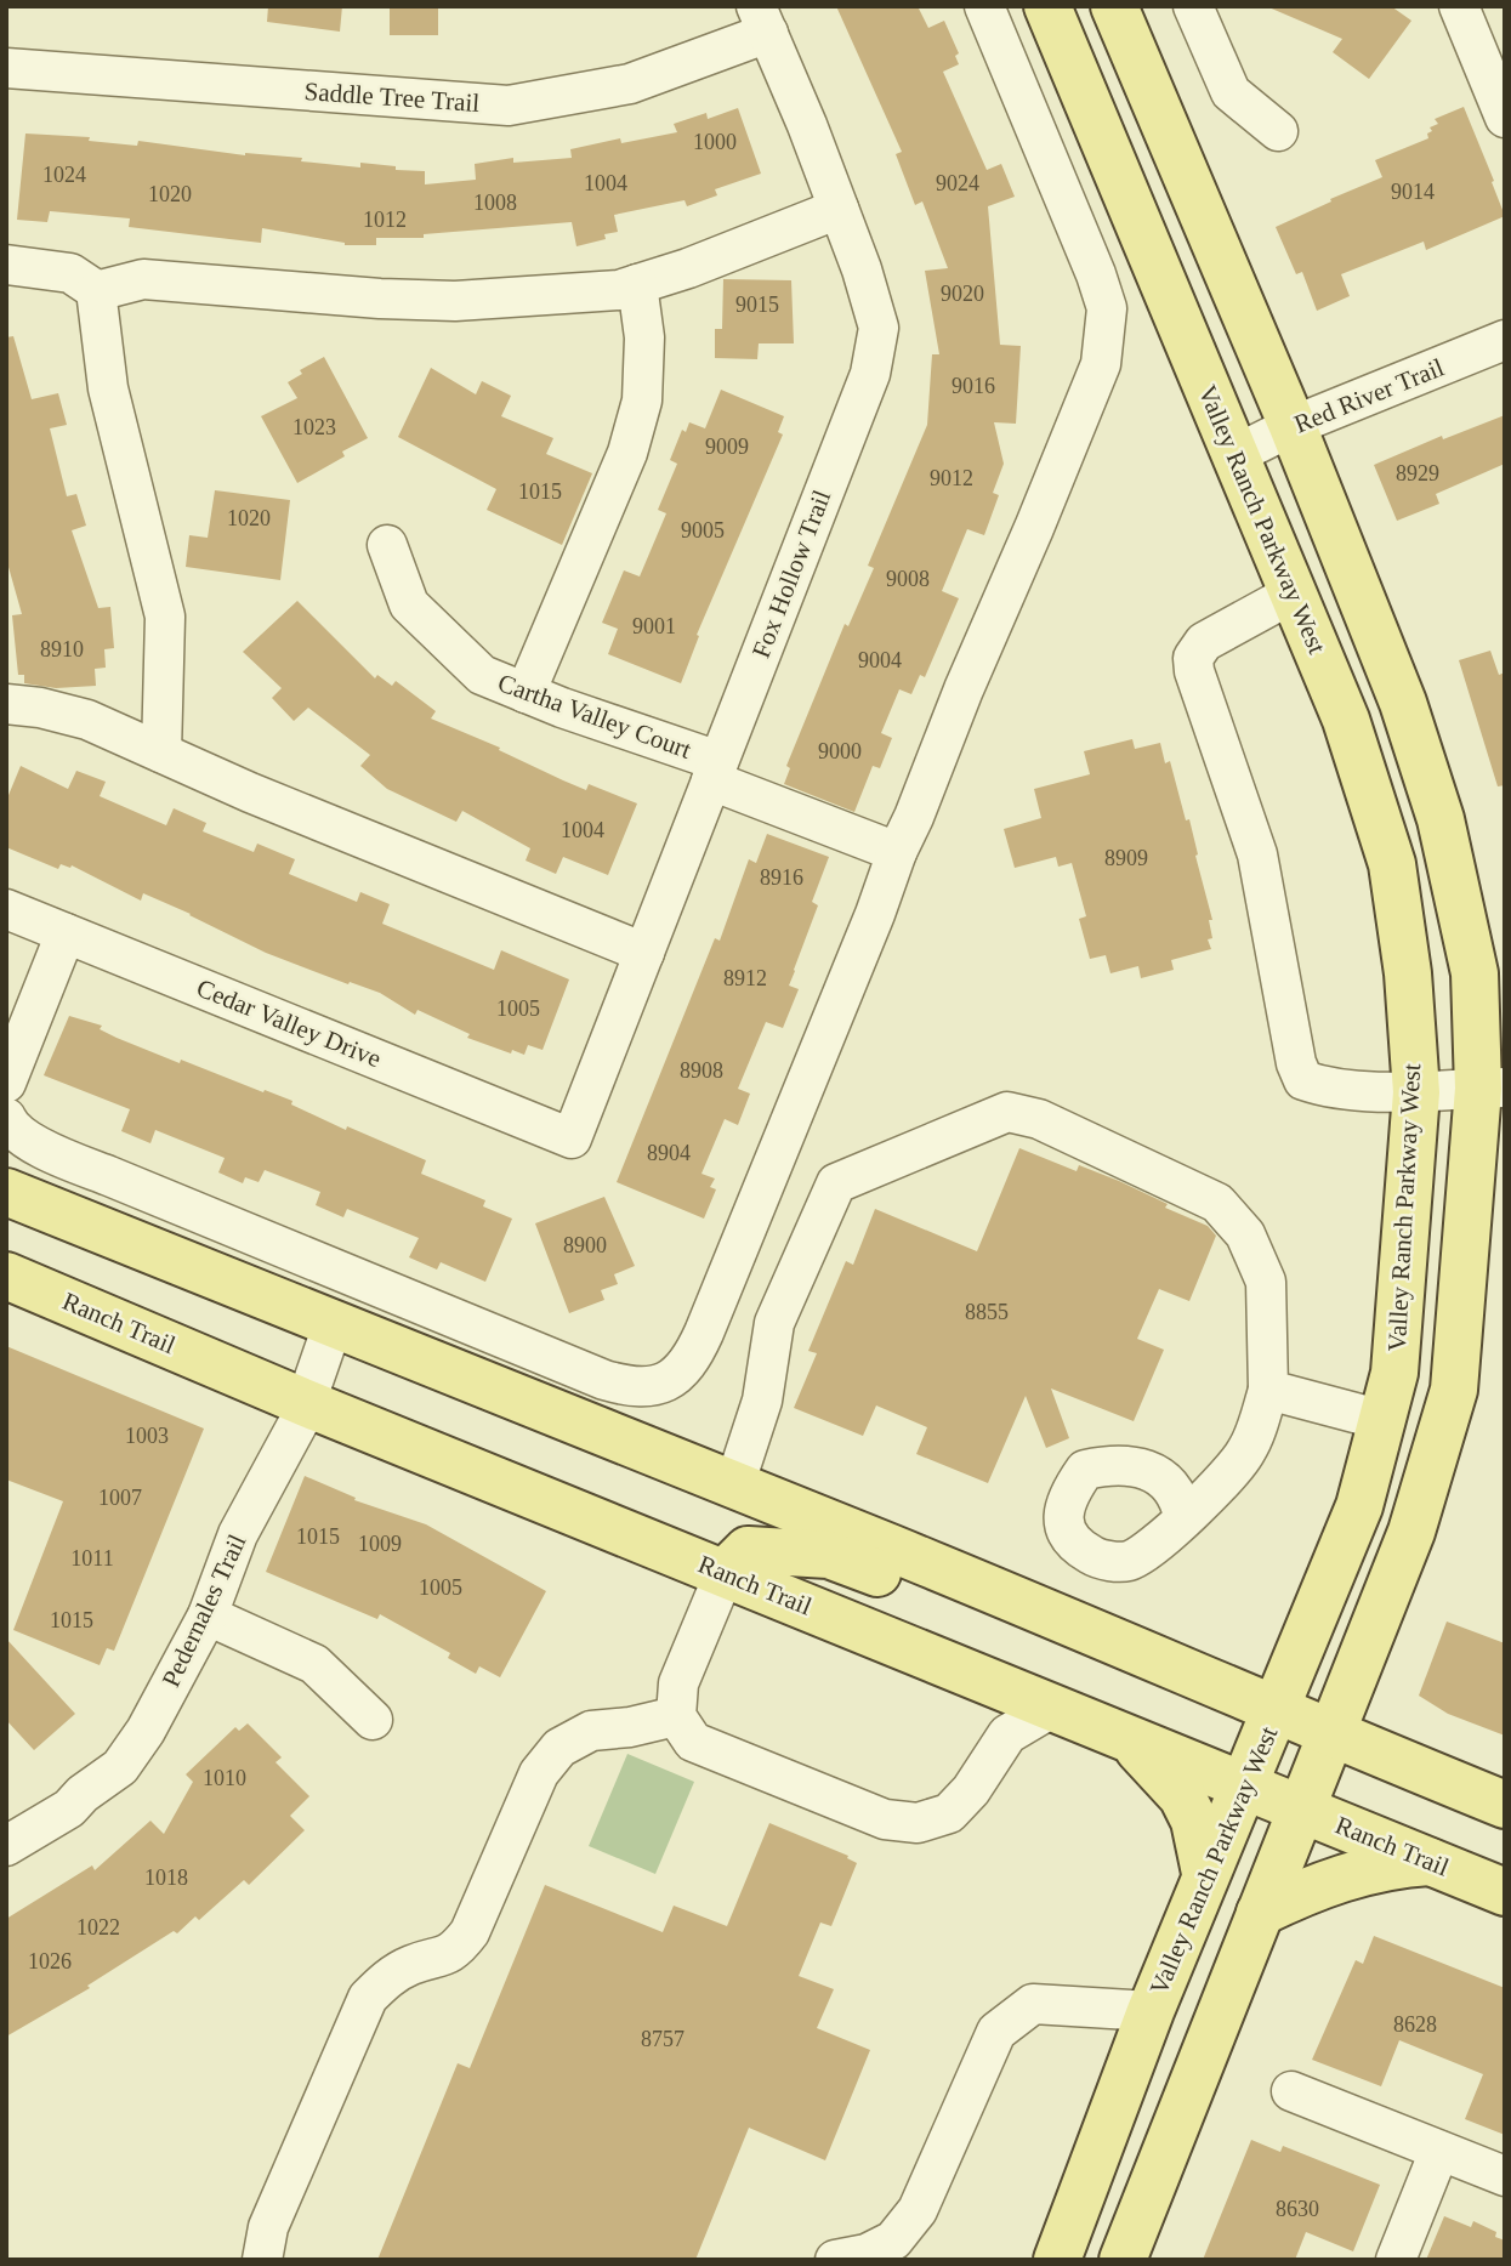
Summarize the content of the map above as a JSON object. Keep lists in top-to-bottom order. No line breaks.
{"streets":{"main road":["Valley Ranch Parkway West","Ranch Trail"],"street":["Saddle Tree Trail","Red River Trail","Fox Hollow Trail","Cartha Valley Court","Cedar Valley Drive","Pedernales Trail"]},"crossings":[["Saddle Tree Trail","Fox Hollow Trail"],["Red River Trail","Valley Ranch Parkway West"],["Valley Ranch Parkway West","Ranch Trail"],["Fox Hollow Trail","Cartha Valley Court"],["Fox Hollow Trail","Cedar Valley Drive"],["Ranch Trail","Pedernales Trail"]],"house_numbers":["1000","1024","1004","9024","9014","1020","1008","1012","9020","9015","9016","1023","9009","8929","9012","1015","1020","9005","9008","9001","8910","9004","9000","1004","8909","8916","8912","1005","8908","8904","8900","8855","1003","1007","1015","1009","1011","1005","1015","1010","1018","1022","1026","8628","8757","8630"]}
